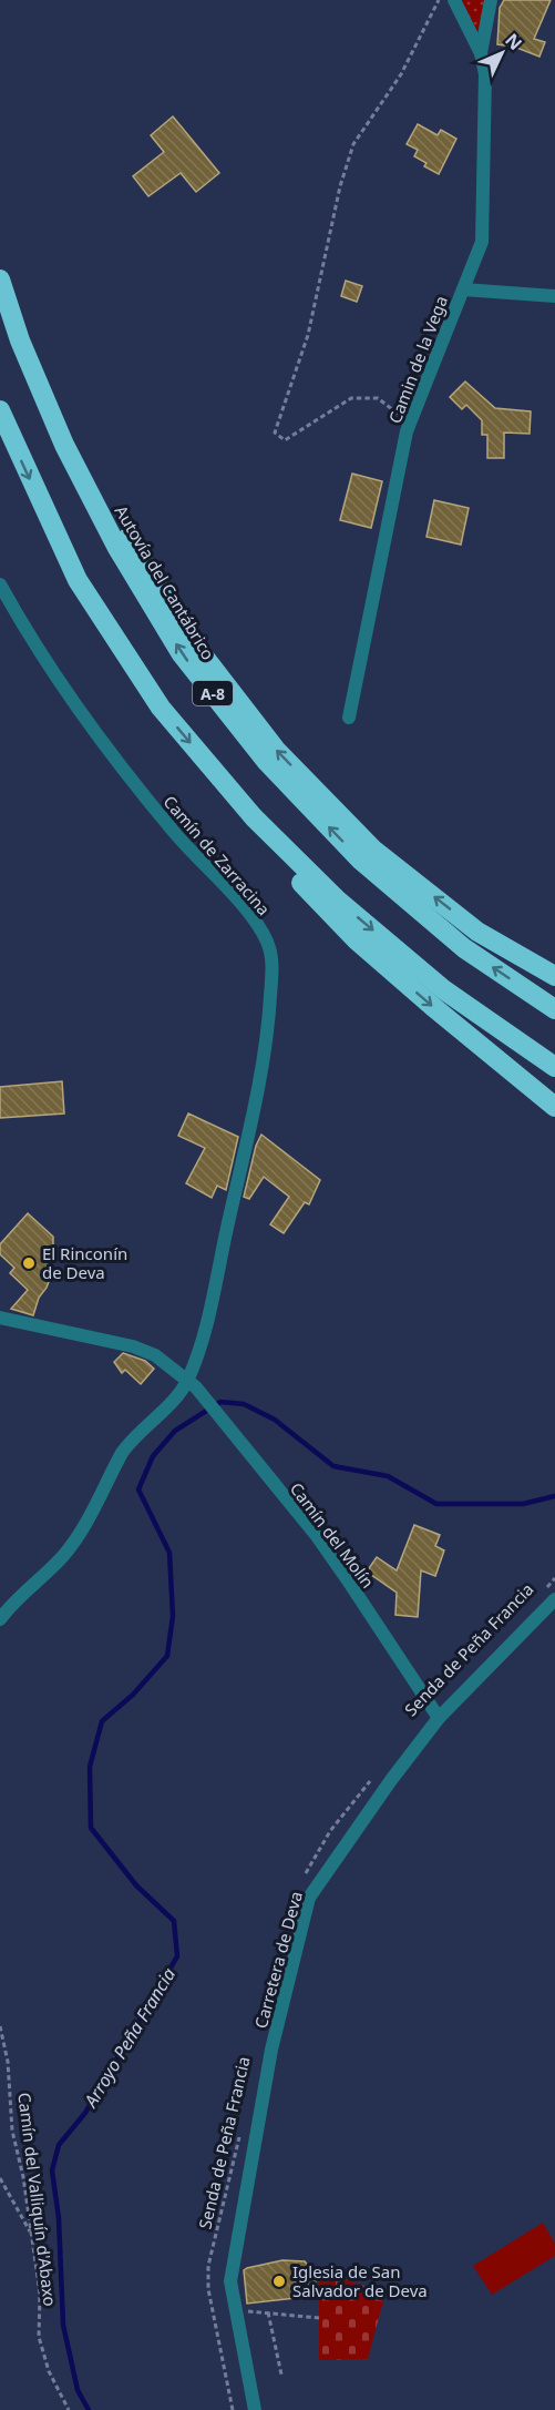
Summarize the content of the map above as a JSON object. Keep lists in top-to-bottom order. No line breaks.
{"streets":{"highway":["Autovía del Cantábrico","A-8"],"street":["Camin de la Vega","Camín de Zarracina","Camín del Molín","Carretera de Deva"],"path":["Senda de Peña Francia","Camín del Valliquín d'Abaxo"]},"crossings":[["Camín de Zarracina","Camín del Molín"],["Camín del Molín","Carretera de Deva"]],"water":["Arroyo Peña Francia"],"places":["El Rinconín de Deva","Iglesia de San Salvador de Deva"],"north":"top right"}
